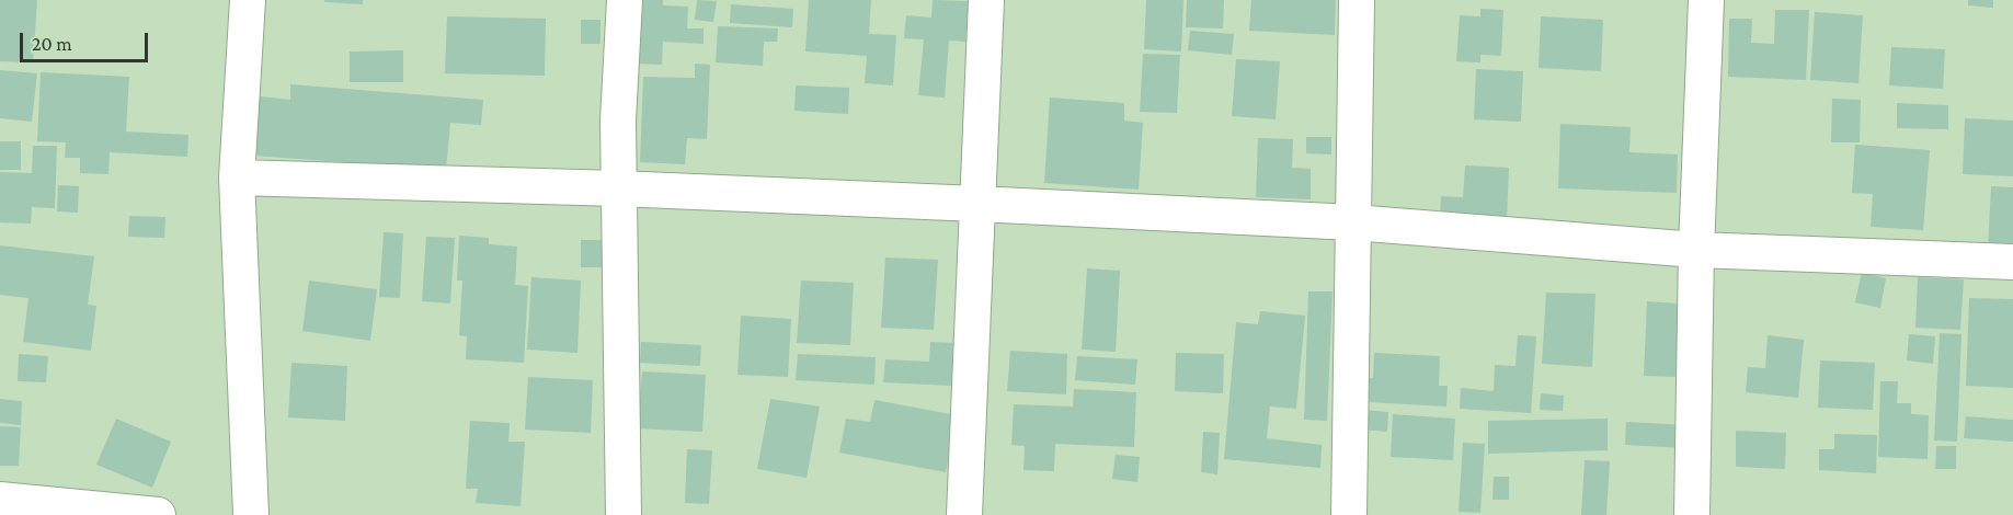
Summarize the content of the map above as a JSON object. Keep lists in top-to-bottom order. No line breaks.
{"scale_bar":"20 m"}
